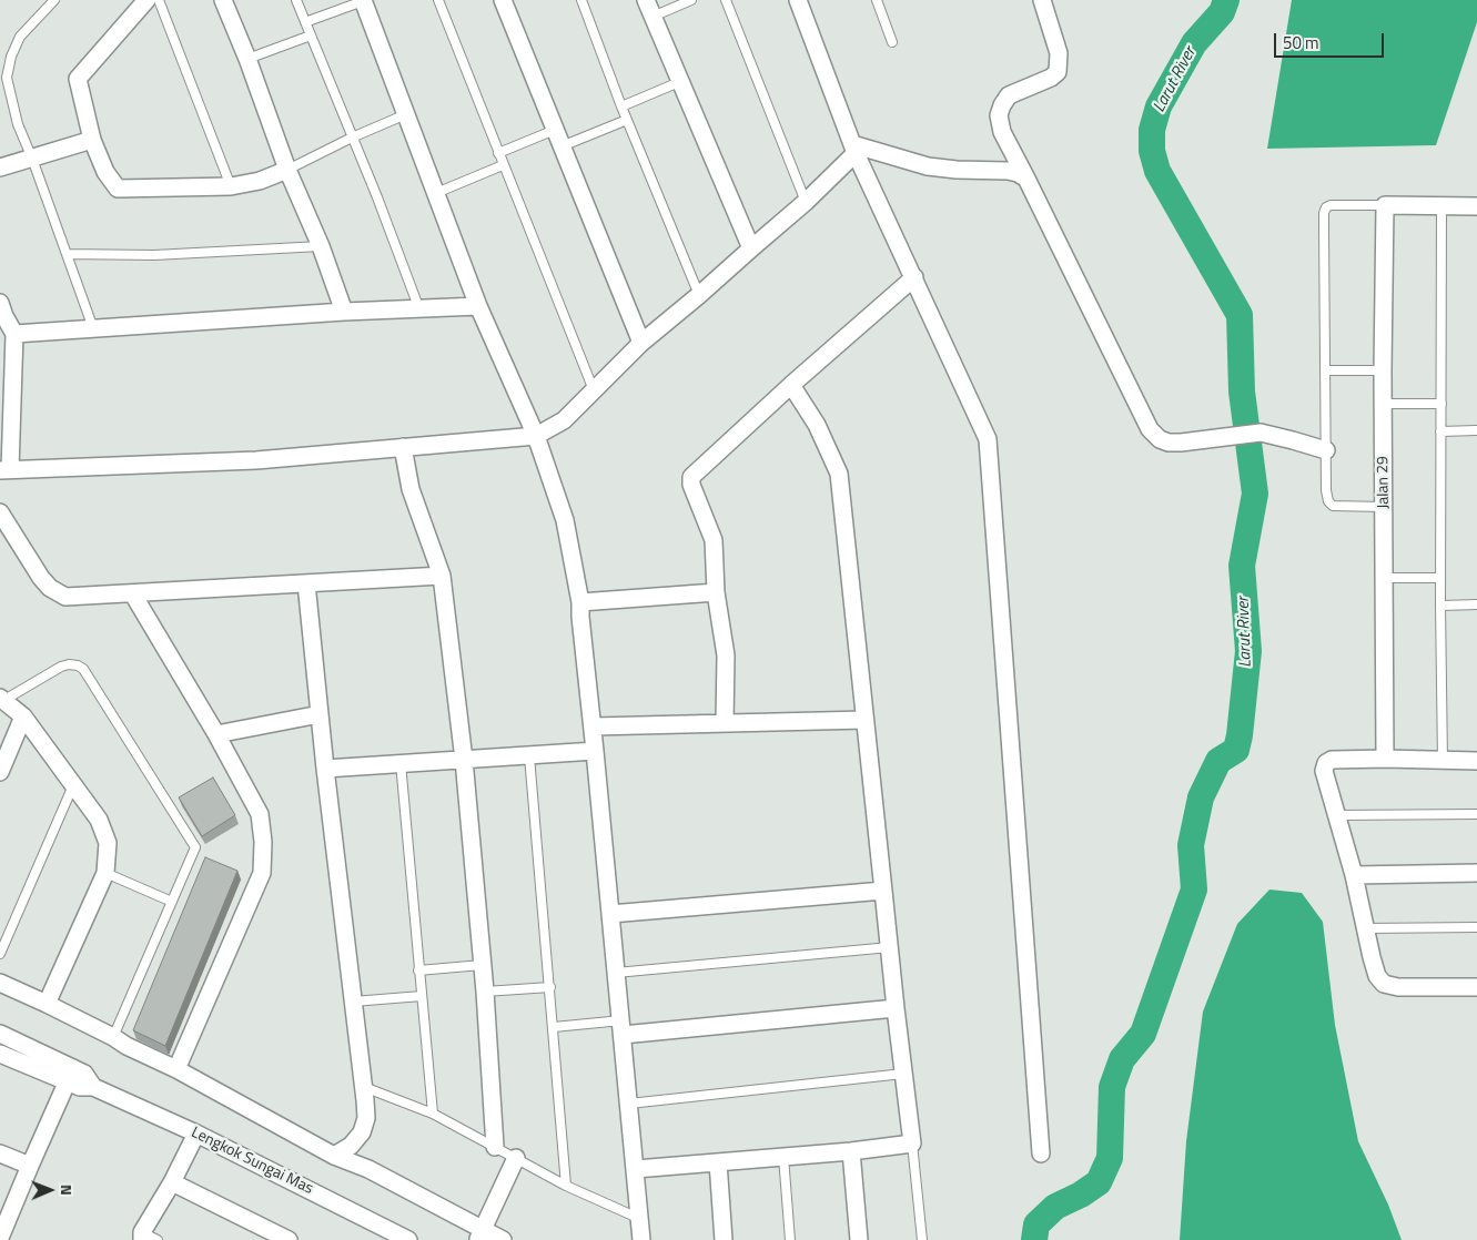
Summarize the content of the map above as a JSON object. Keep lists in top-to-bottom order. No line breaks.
{"streets":{"street":["Jalan 29","Lengkok Sungai Mas"]},"water":["Larut River"],"scale_bar":"50 m","north":"right"}
